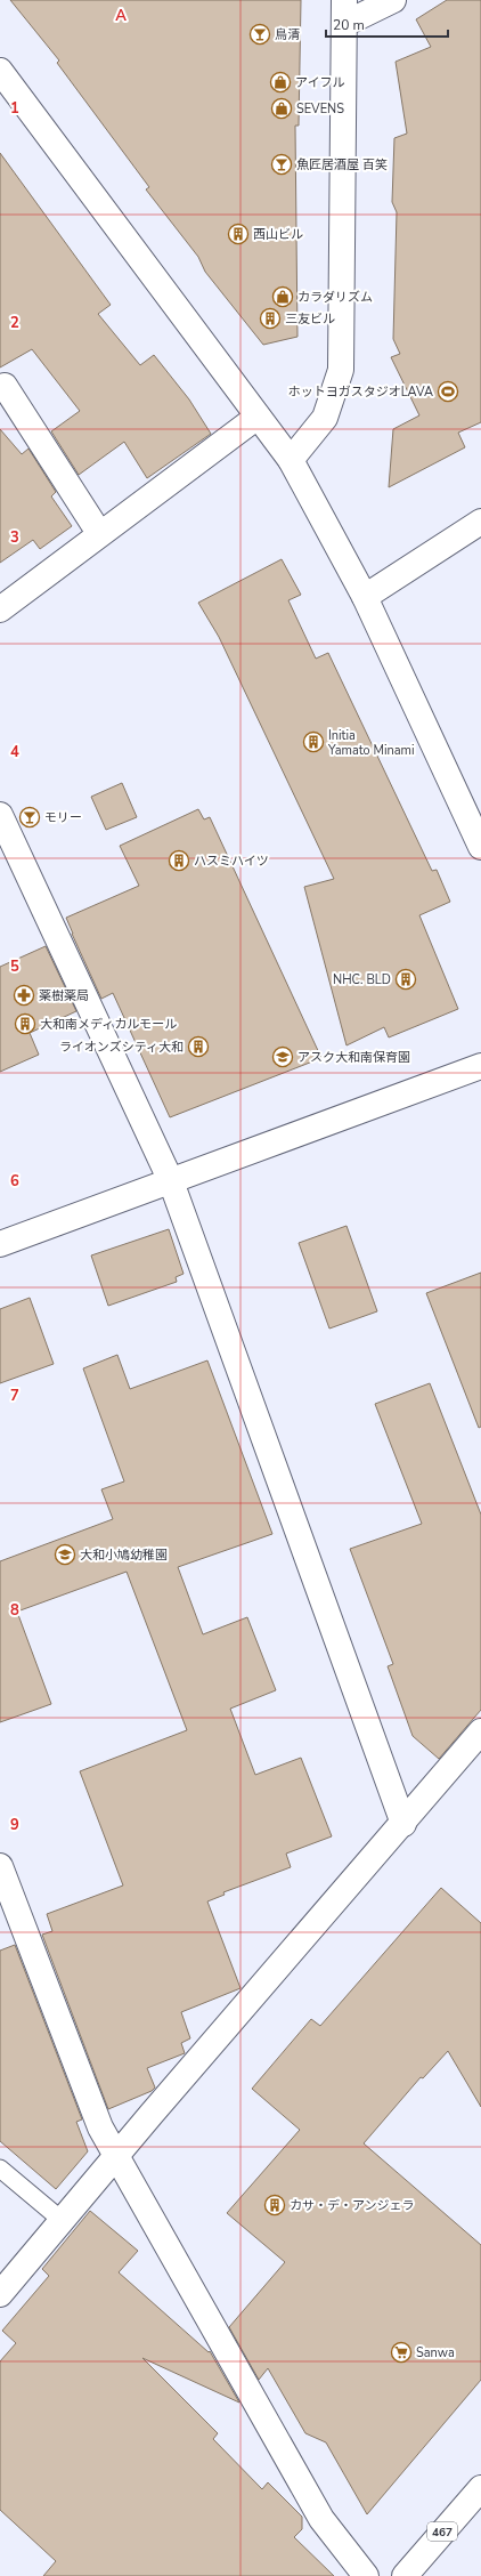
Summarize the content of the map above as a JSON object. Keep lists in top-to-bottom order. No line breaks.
{"streets":{"main road":["467"]},"places":{"bar":["鳥清","魚匠居酒屋 百笑","モリー"],"shop":["アイフル","SEVENS","カラダリズム"],"building":["西山ビル","三友ビル","Initia Yamato Minami","ハスミハイツ","NHC. BLD","大和南メディカルモール","ライオンズシティ大和","カサ・デ・アンジェラ"],"sports":["ホットヨガスタジオLAVA"],"pharmacy":["薬樹薬局"],"school or university":["アスク大和南保育園","大和小鳩幼稚園"],"supermarket":["Sanwa"]},"scale_bar":"20 m","grid":{"columns":["A"],"rows":["1","2","3","4","5","6","7","8","9"]}}
